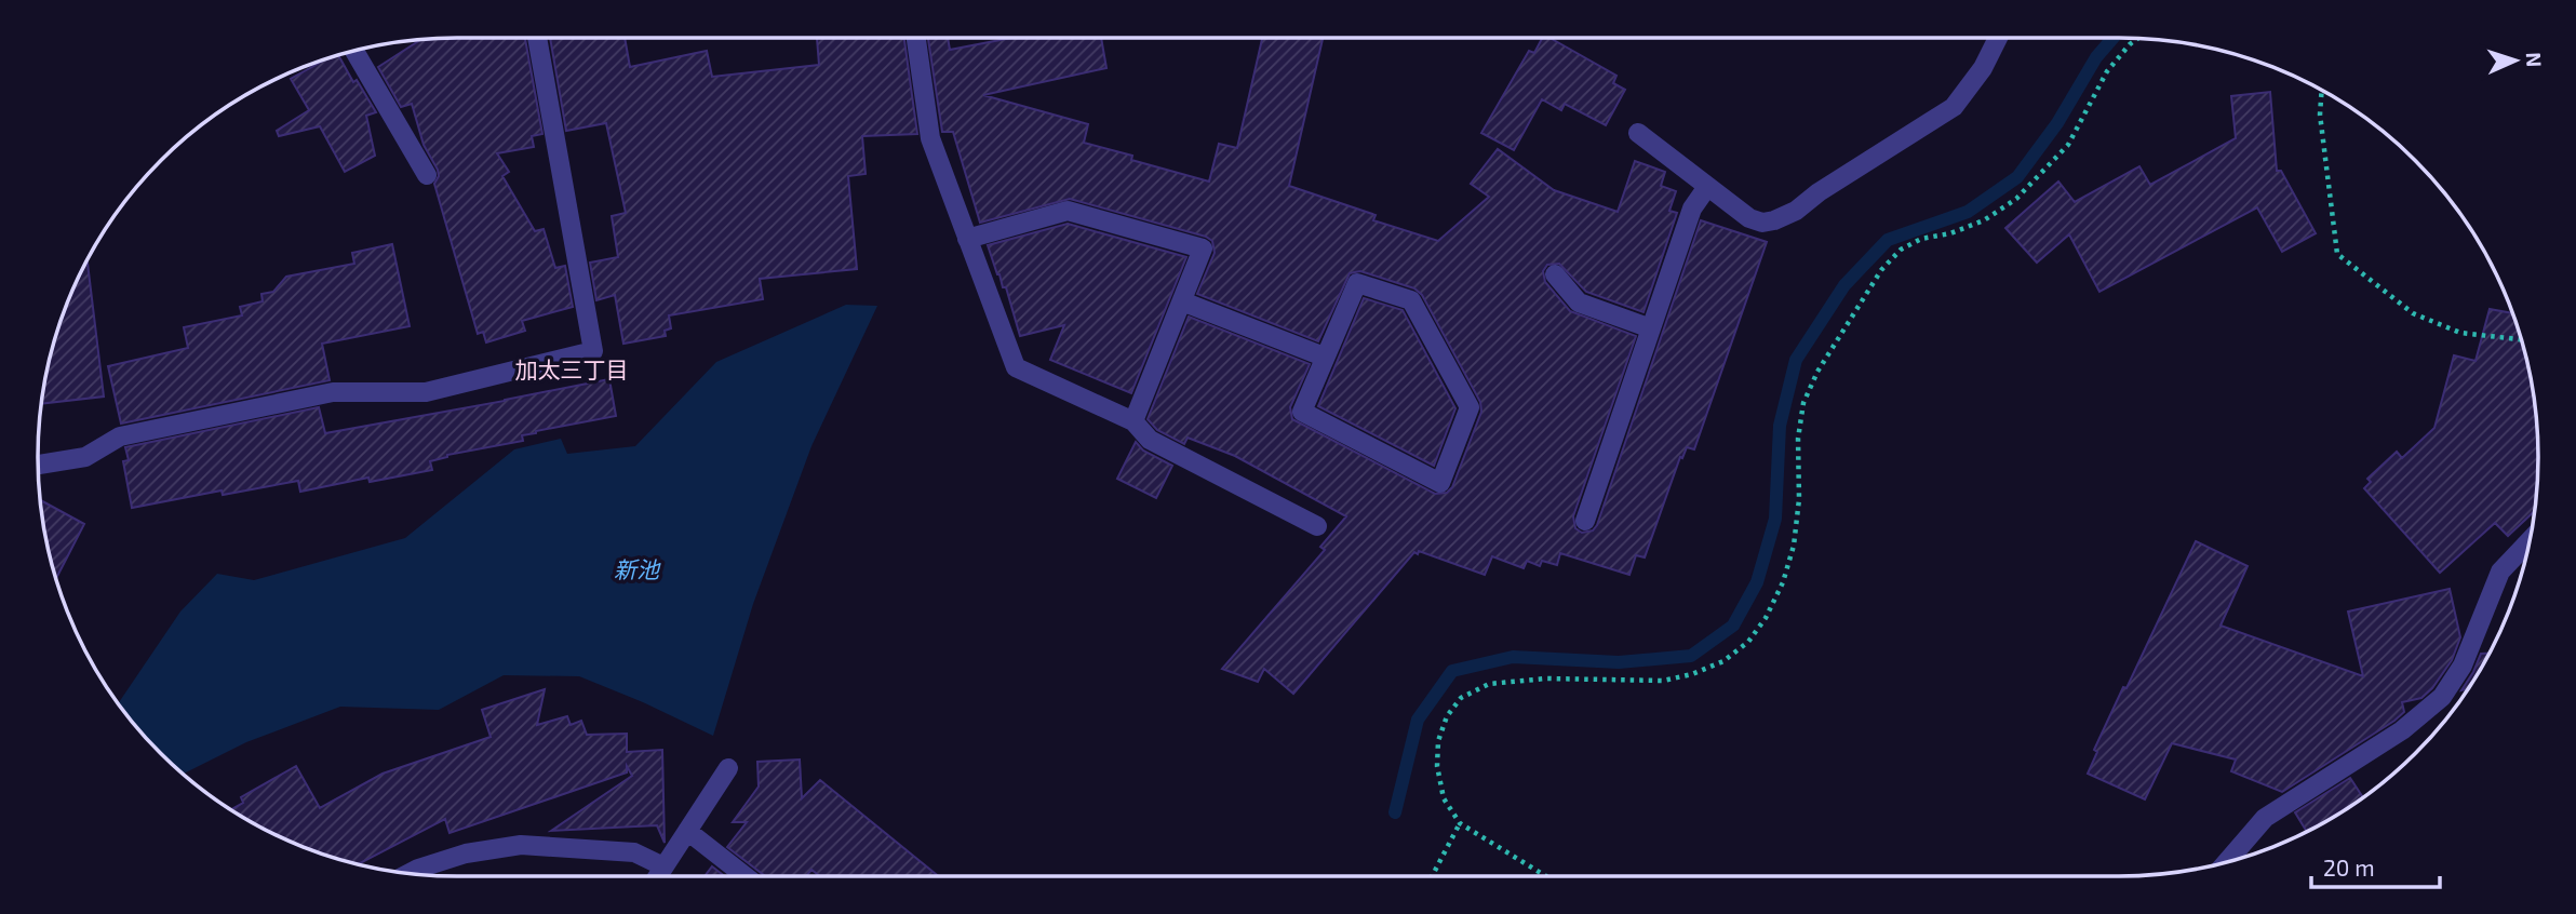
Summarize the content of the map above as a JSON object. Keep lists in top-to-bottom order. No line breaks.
{"districts":["加太三丁目"],"water":["新池"],"scale_bar":"20 m","north":"right"}
